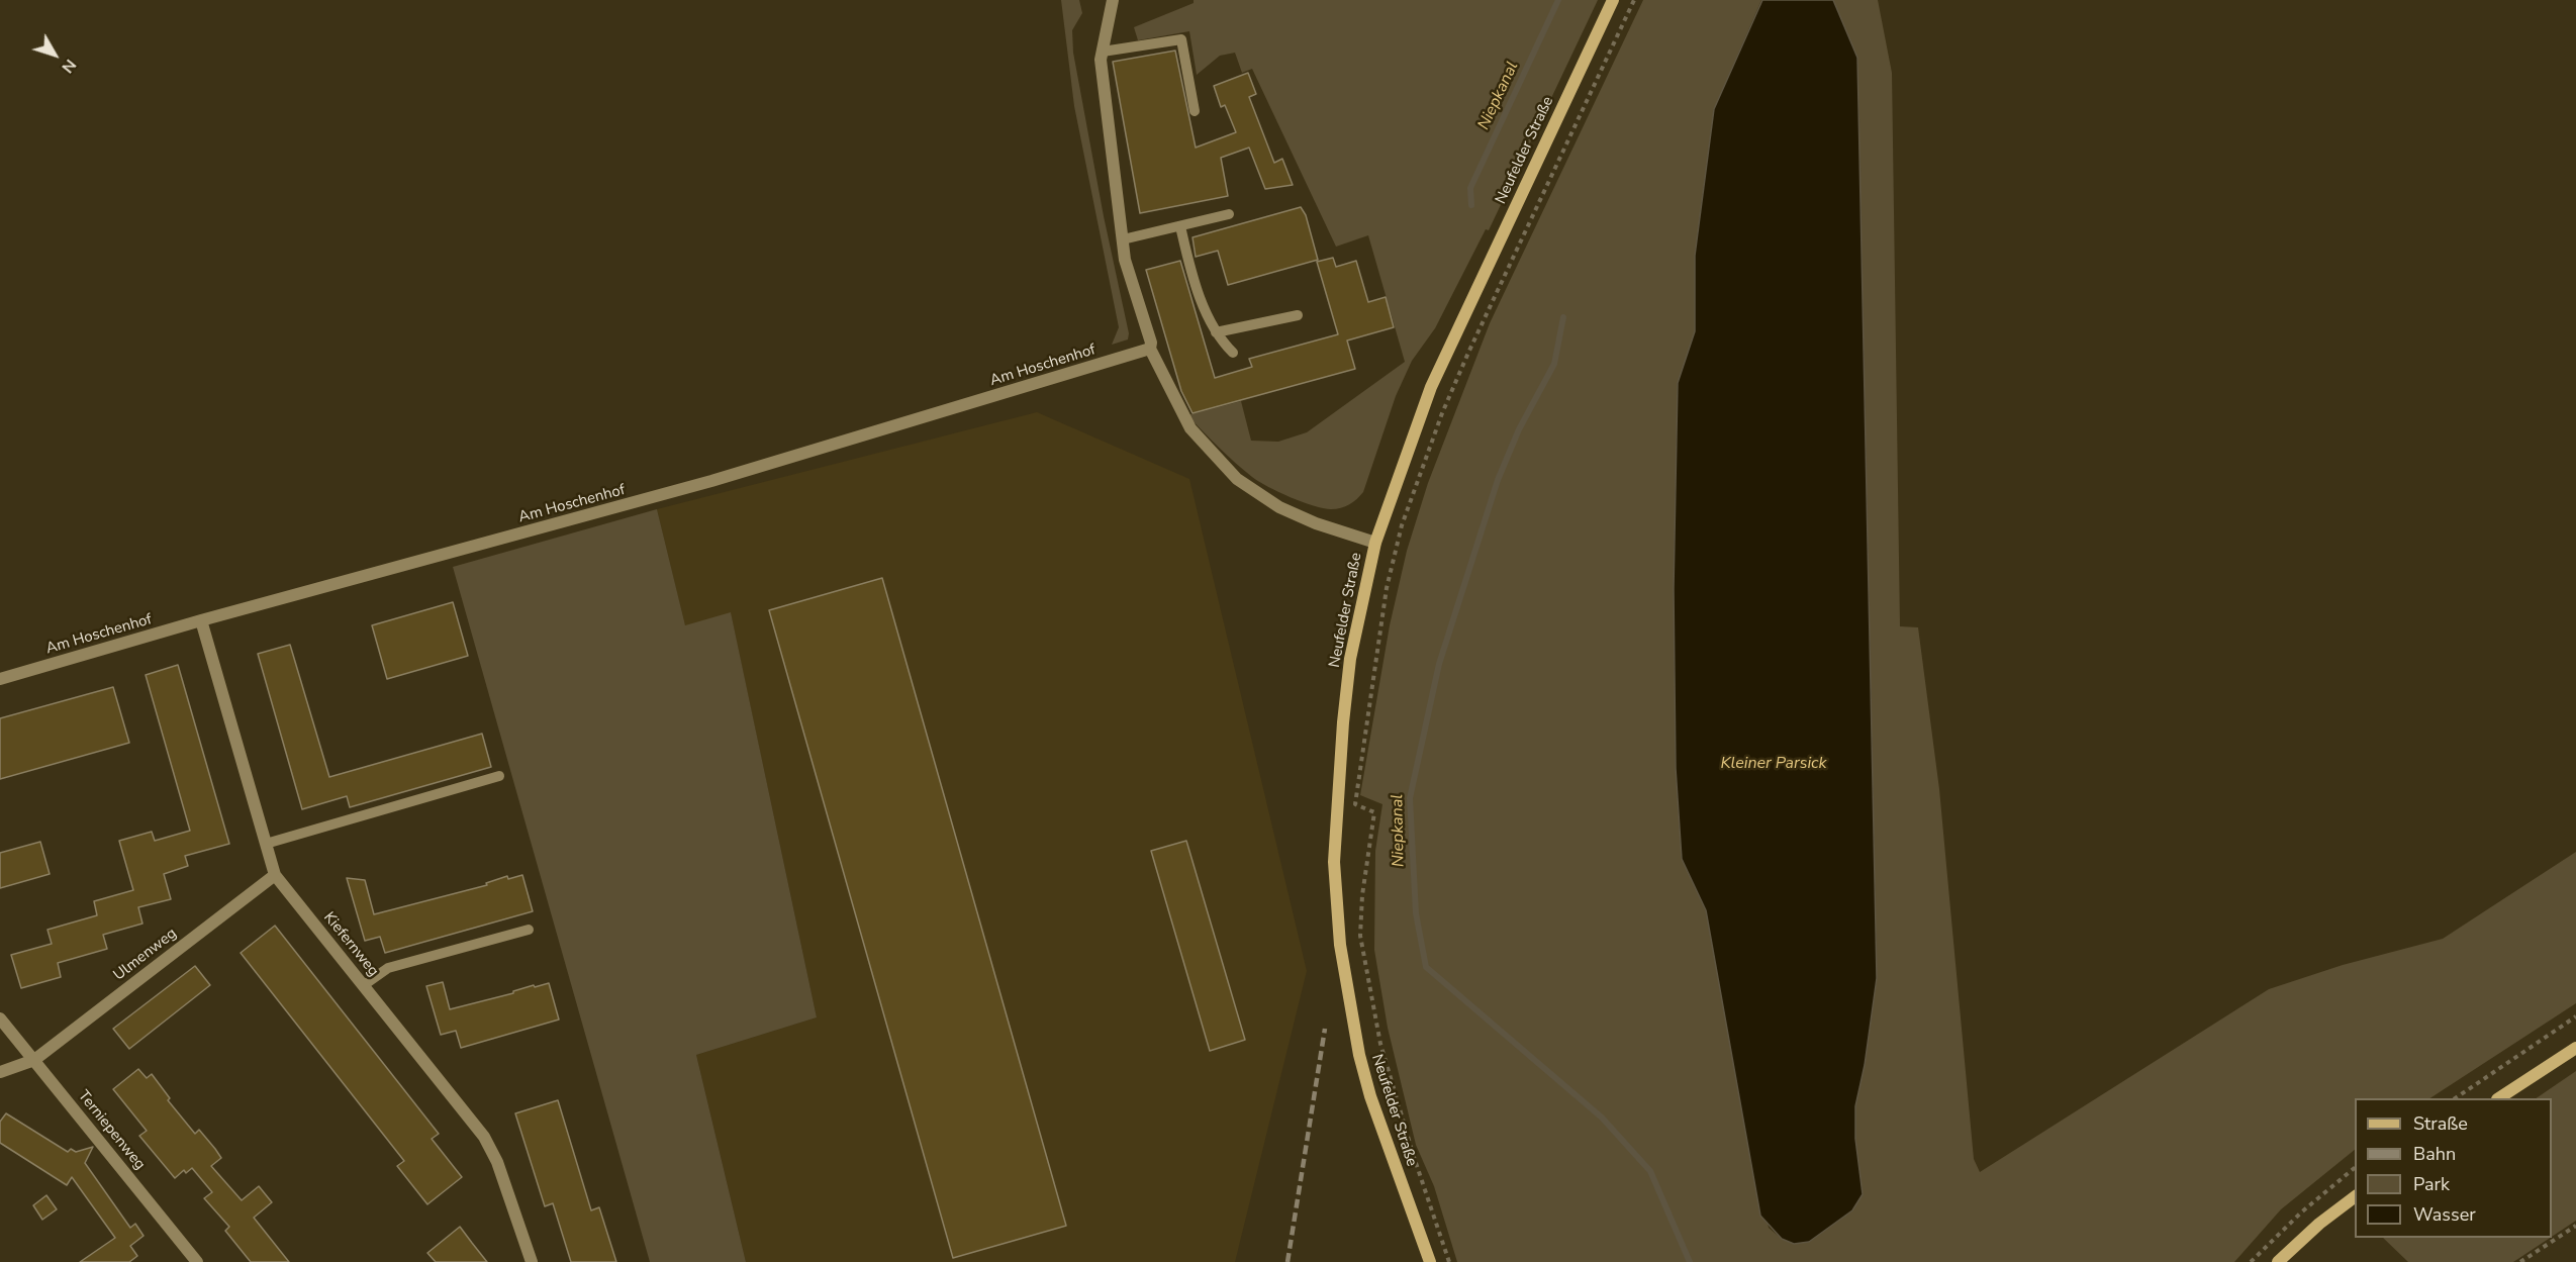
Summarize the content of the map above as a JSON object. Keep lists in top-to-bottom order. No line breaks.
{"streets":{"main road":["Neufelder Straße"],"street":["Am Hoschenhof","Kiefernweg","Ulmenweg","Terniepenweg"]},"crossings":[["Am Hoschenhof","Kiefernweg"],["Kiefernweg","Ulmenweg"],["Ulmenweg","Terniepenweg"]],"water":["Niepkanal","Kleiner Parsick"],"legend":["Straße","Bahn","Park","Wasser"],"north":"bottom right"}
